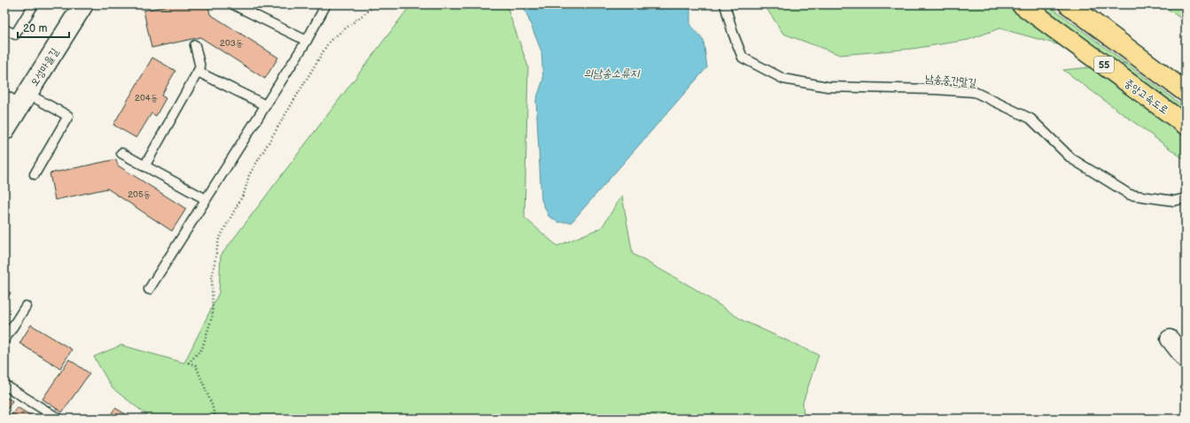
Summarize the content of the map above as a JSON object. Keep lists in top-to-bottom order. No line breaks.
{"streets":{"highway":["55","중앙고속도로"],"street":["오성마을길"],"lane":["남송중간말길"]},"water":["의남송소류지"],"house_numbers":["203동","204동","205동"],"scale_bar":"20 m"}
